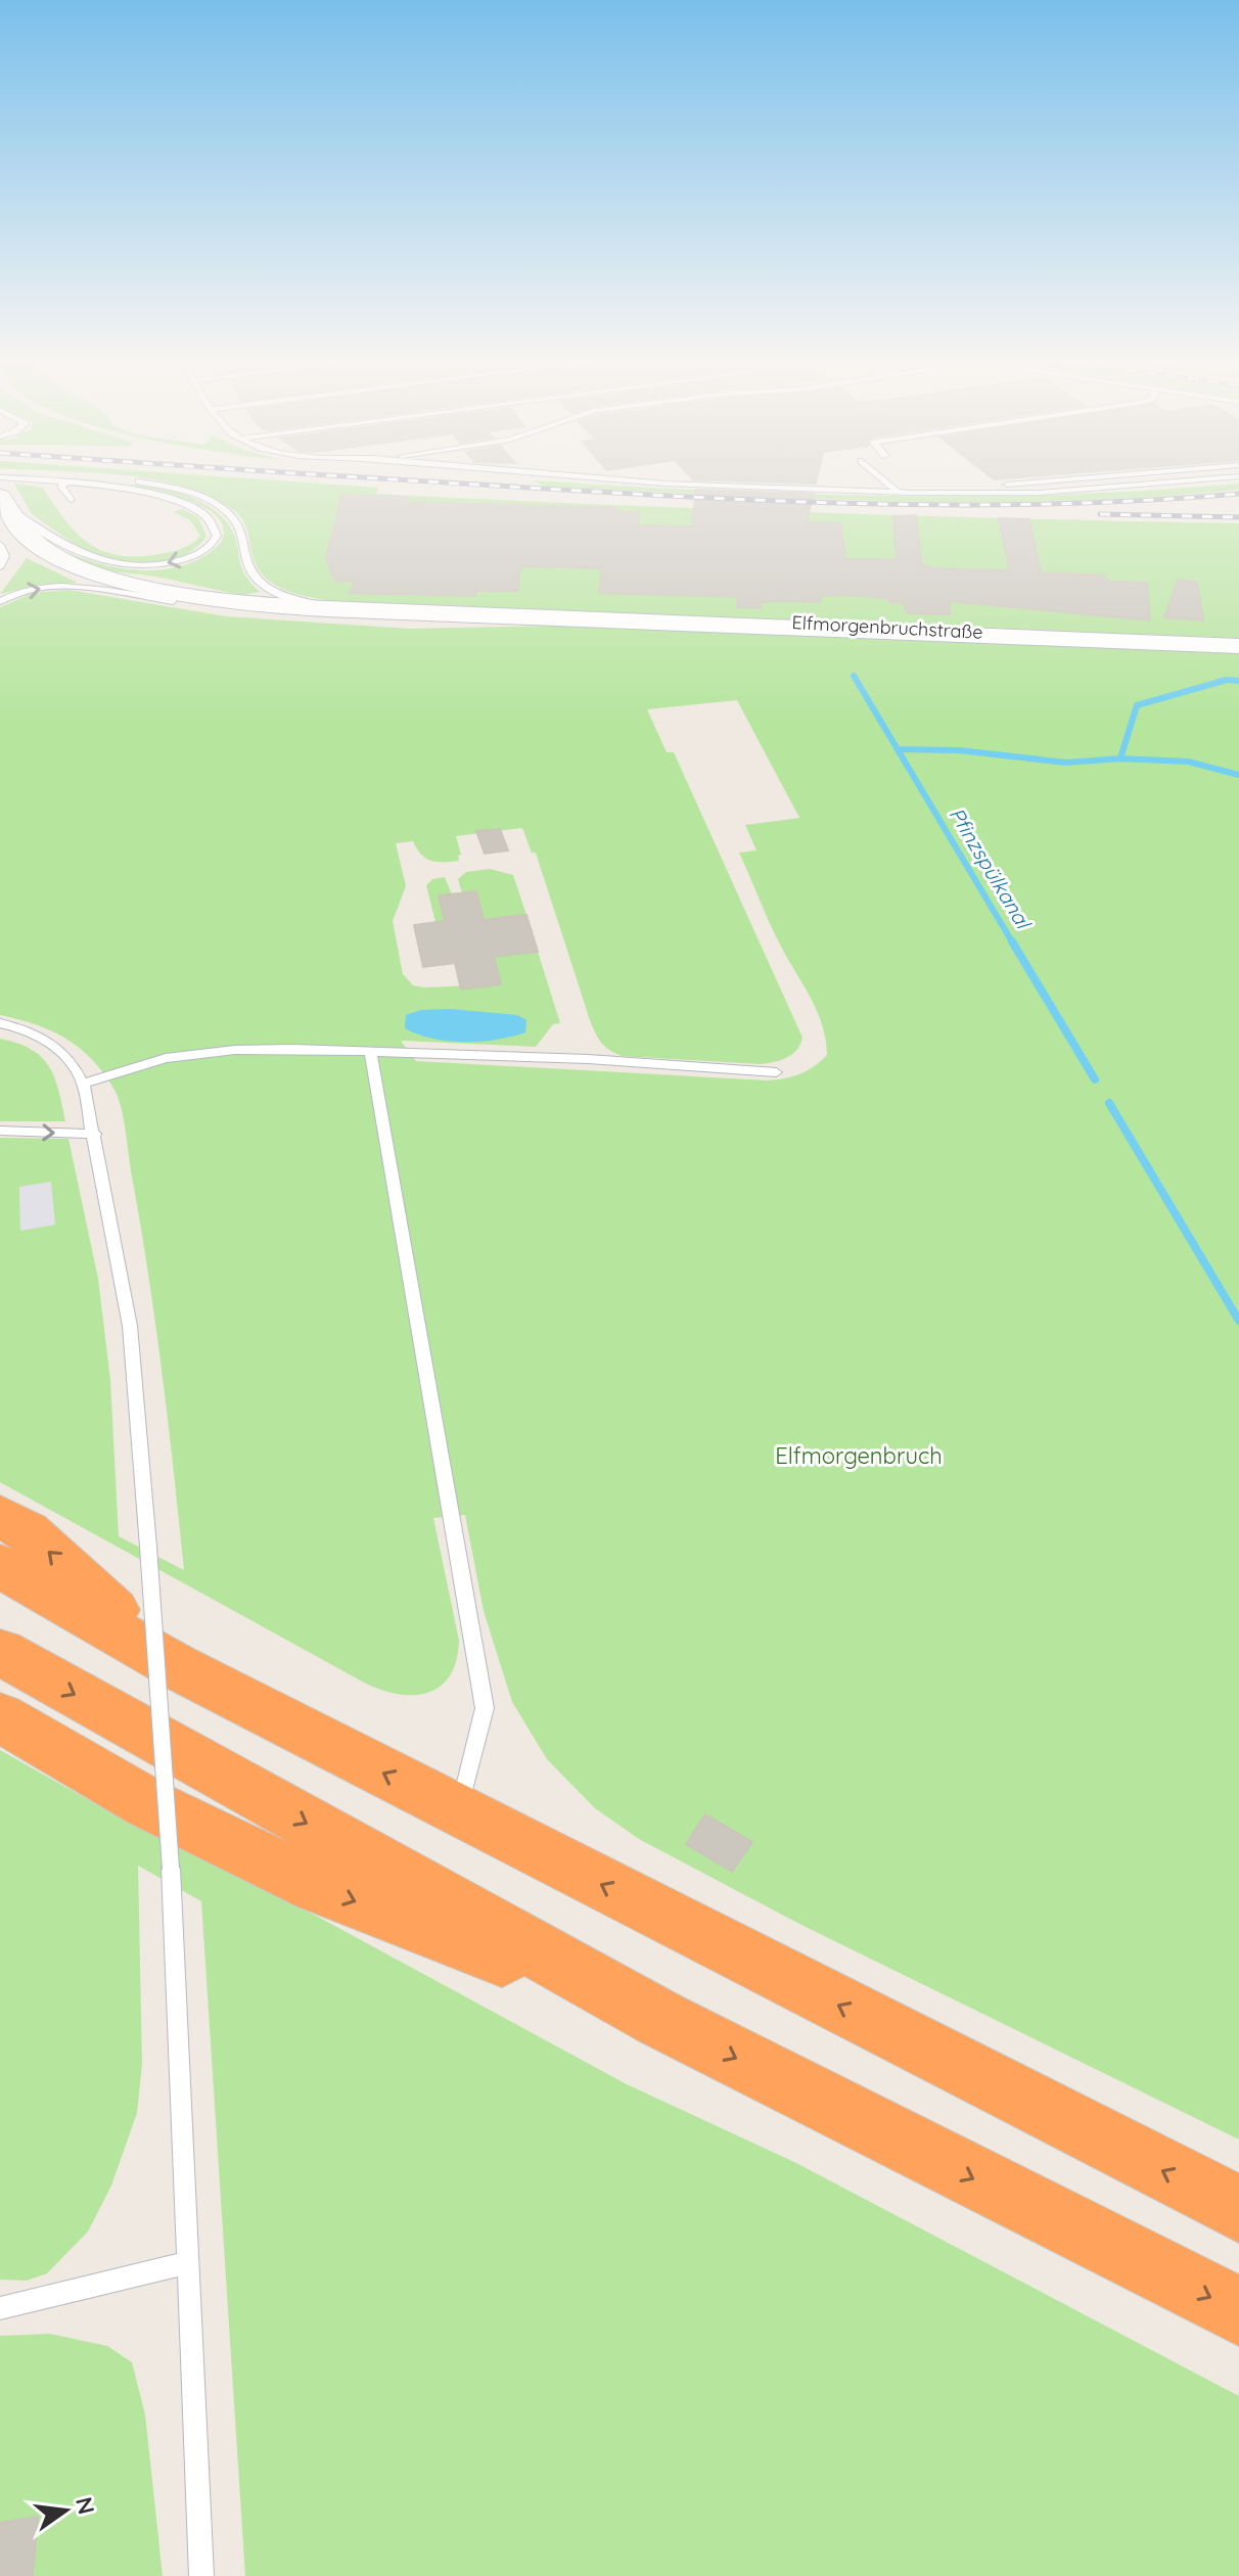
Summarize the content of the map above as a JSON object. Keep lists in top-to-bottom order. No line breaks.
{"streets":{"main road":["Elfmorgenbruchstraße"]},"water":["Pfinzspülkanal"],"parks":["Elfmorgenbruch"],"north":"right"}
